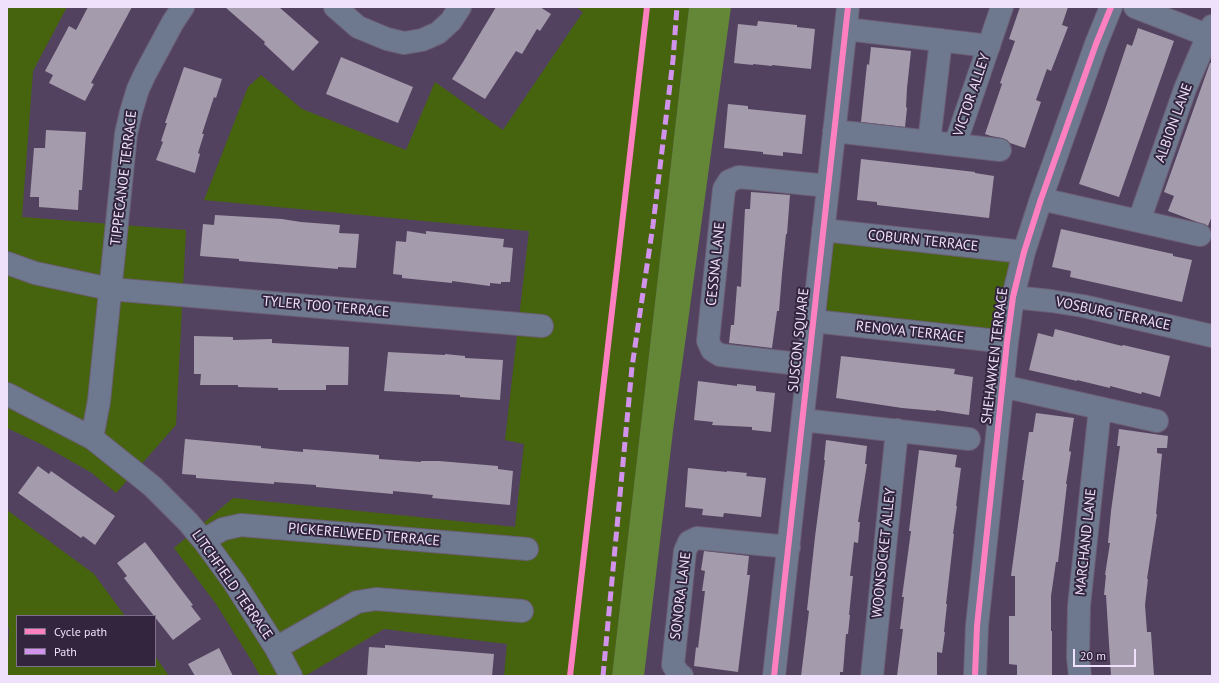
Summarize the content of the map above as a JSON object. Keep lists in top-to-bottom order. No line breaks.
{"streets":{"street":["VICTOR ALLEY","ALBION LANE","TIPPECANOE TERRACE","COBURN TERRACE","CESSNA LANE","TYLER TOO TERRACE","VOSBURG TERRACE","RENOVA TERRACE","SUSCON SQUARE","SHEHAWKEN TERRACE","PICKERELWEED TERRACE","MARCHAND LANE","WOONSOCKET ALLEY","LITCHFIELD TERRACE","SONORA LANE"]},"crossings":[["VICTOR ALLEY","SUSCON SQUARE"],["TIPPECANOE TERRACE","TYLER TOO TERRACE"],["COBURN TERRACE","SUSCON SQUARE"],["COBURN TERRACE","SHEHAWKEN TERRACE"],["CESSNA LANE","SUSCON SQUARE"],["VOSBURG TERRACE","SHEHAWKEN TERRACE"],["RENOVA TERRACE","SUSCON SQUARE"],["RENOVA TERRACE","SHEHAWKEN TERRACE"],["SUSCON SQUARE","SONORA LANE"],["PICKERELWEED TERRACE","LITCHFIELD TERRACE"]],"legend":["Cycle path","Path"],"scale_bar":"20 m"}
